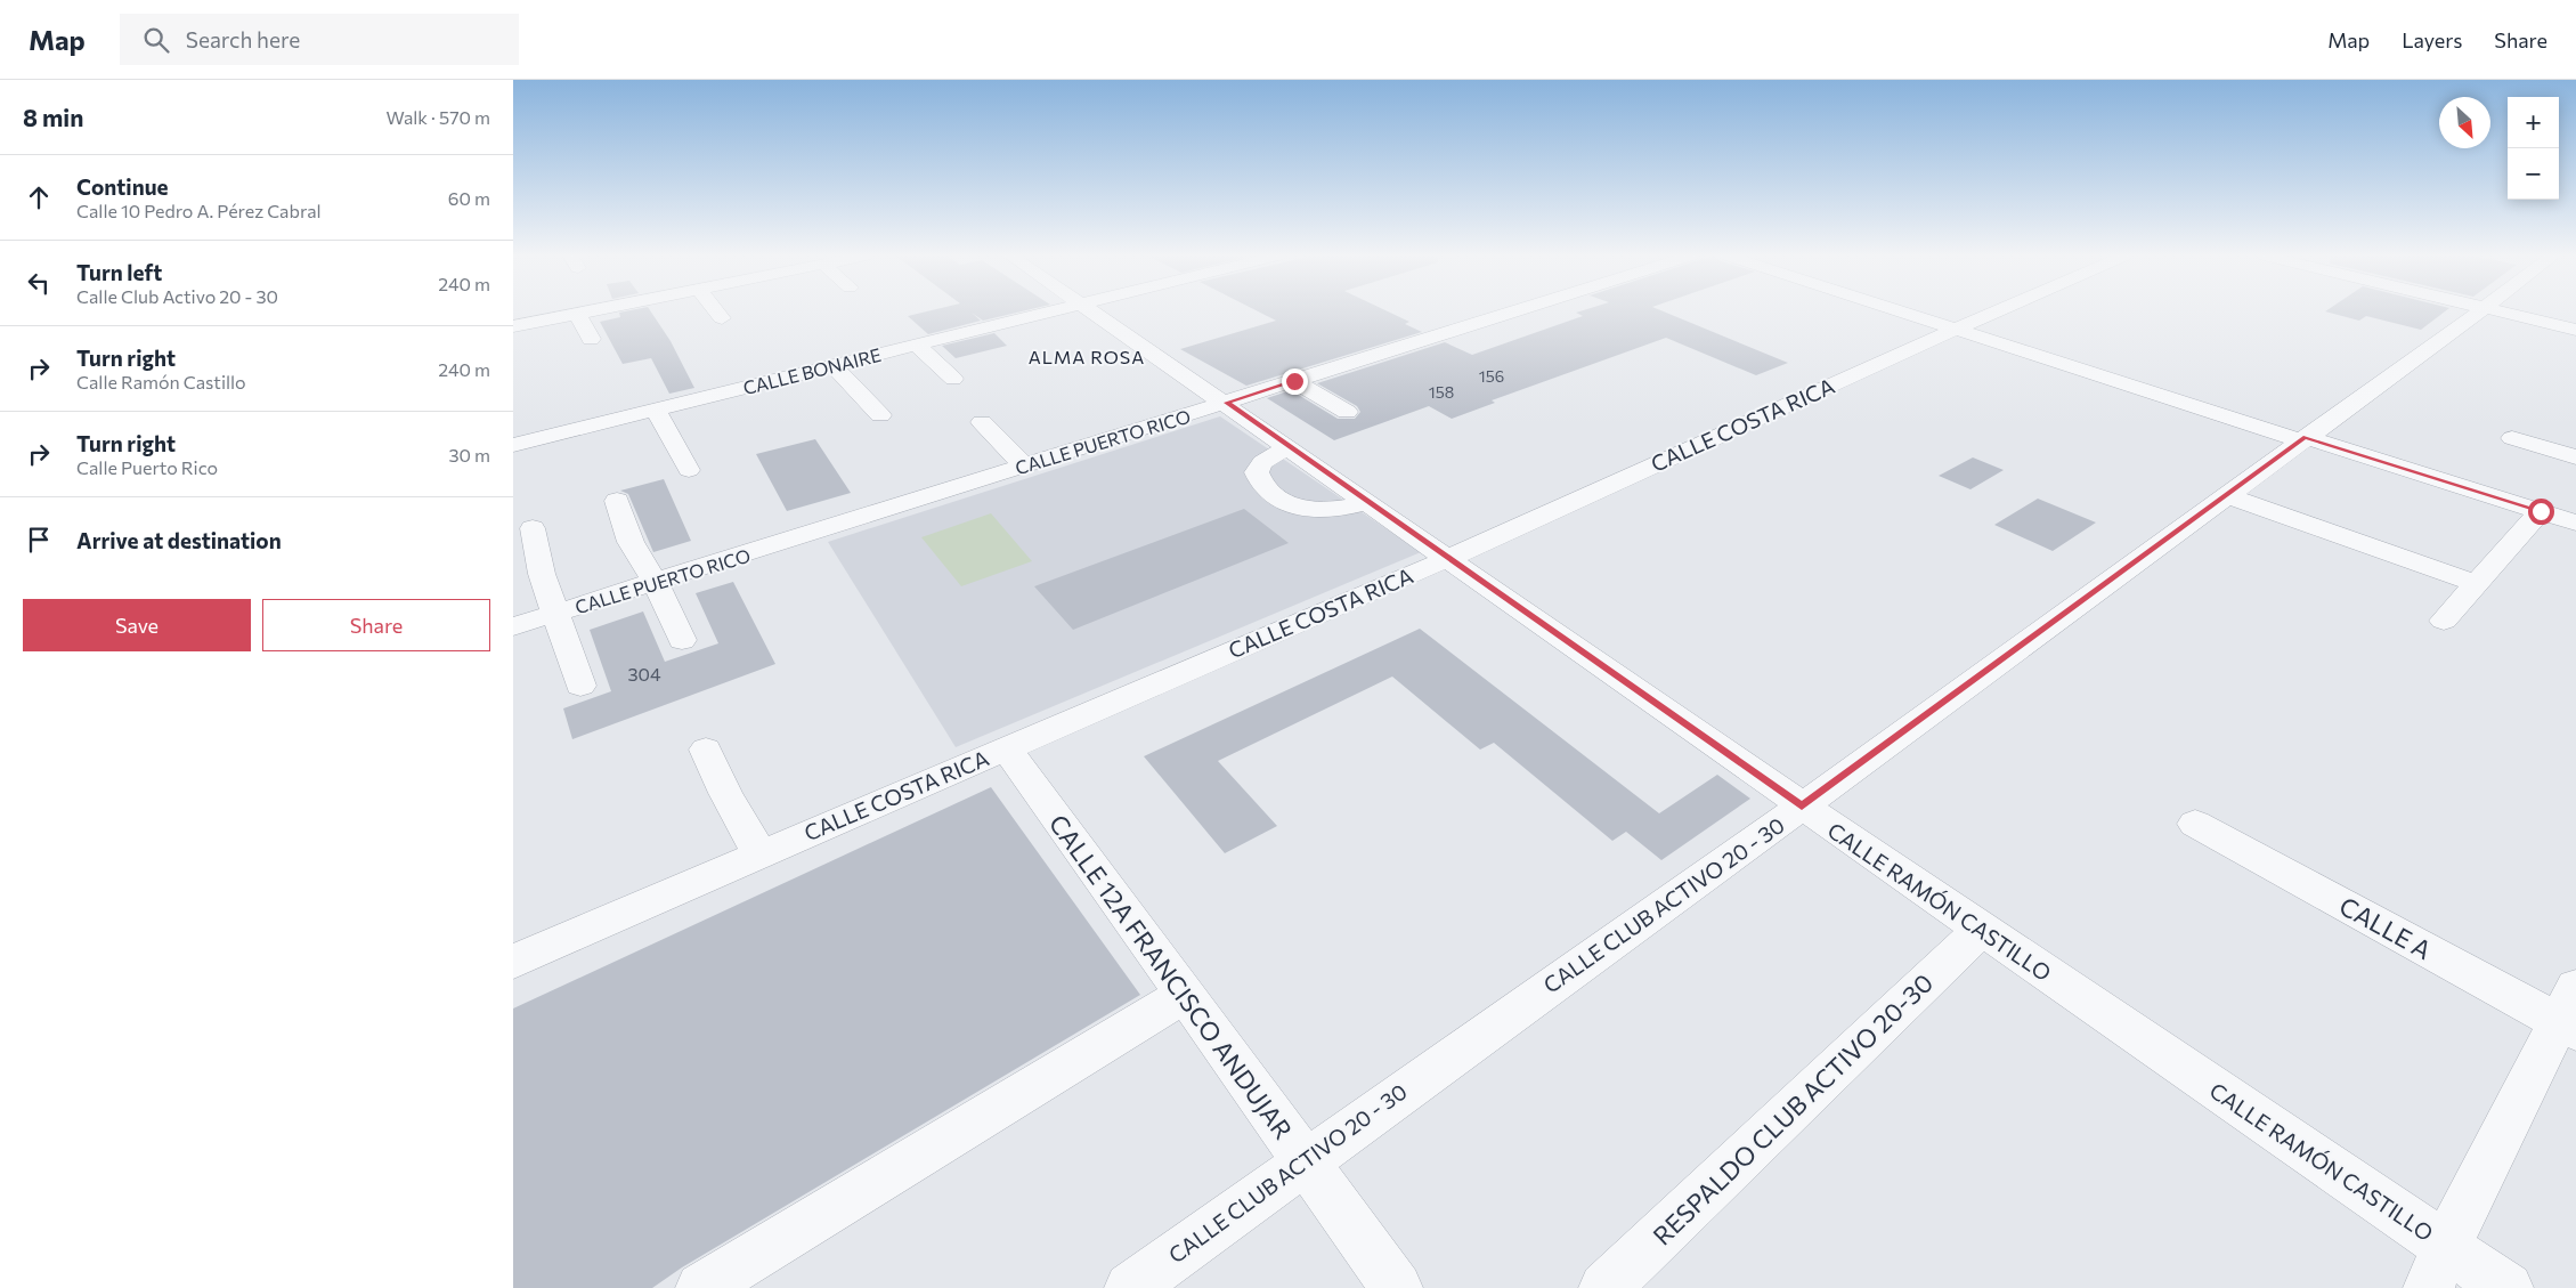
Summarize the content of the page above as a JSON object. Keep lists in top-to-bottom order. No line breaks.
{"streets":{"street":["CALLE BONAIRE","CALLE COSTA RICA","CALLE PUERTO RICO","CALLE RAMÓN CASTILLO","CALLE CLUB ACTIVO 20 - 30","CALLE A","CALLE 12A FRANCISCO ANDUJAR","RESPALDO CLUB ACTIVO 20-30"]},"crossings":[["CALLE COSTA RICA","CALLE RAMÓN CASTILLO"],["CALLE COSTA RICA","CALLE 12A FRANCISCO ANDUJAR"],["CALLE PUERTO RICO","CALLE RAMÓN CASTILLO"],["CALLE RAMÓN CASTILLO","CALLE CLUB ACTIVO 20 - 30"],["CALLE RAMÓN CASTILLO","RESPALDO CLUB ACTIVO 20-30"],["CALLE CLUB ACTIVO 20 - 30","CALLE 12A FRANCISCO ANDUJAR"]],"districts":["ALMA ROSA"],"house_numbers":["156","158","304"],"north":"bottom right","page":{"header":"Map","search":"Search here","nav":["Map","Layers","Share"],"heading":["8 min","Walk · 570 m"],"map_buttons":["+","−"],"list":[["Continue","Calle 10 Pedro A. Pérez Cabral","60 m"],["Turn left","Calle Club Activo 20 - 30","240 m"],["Turn right","Calle Ramón Castillo","240 m"],["Turn right","Calle Puerto Rico","30 m"],"Arrive at destination"],"buttons":["Save","Share"]}}
